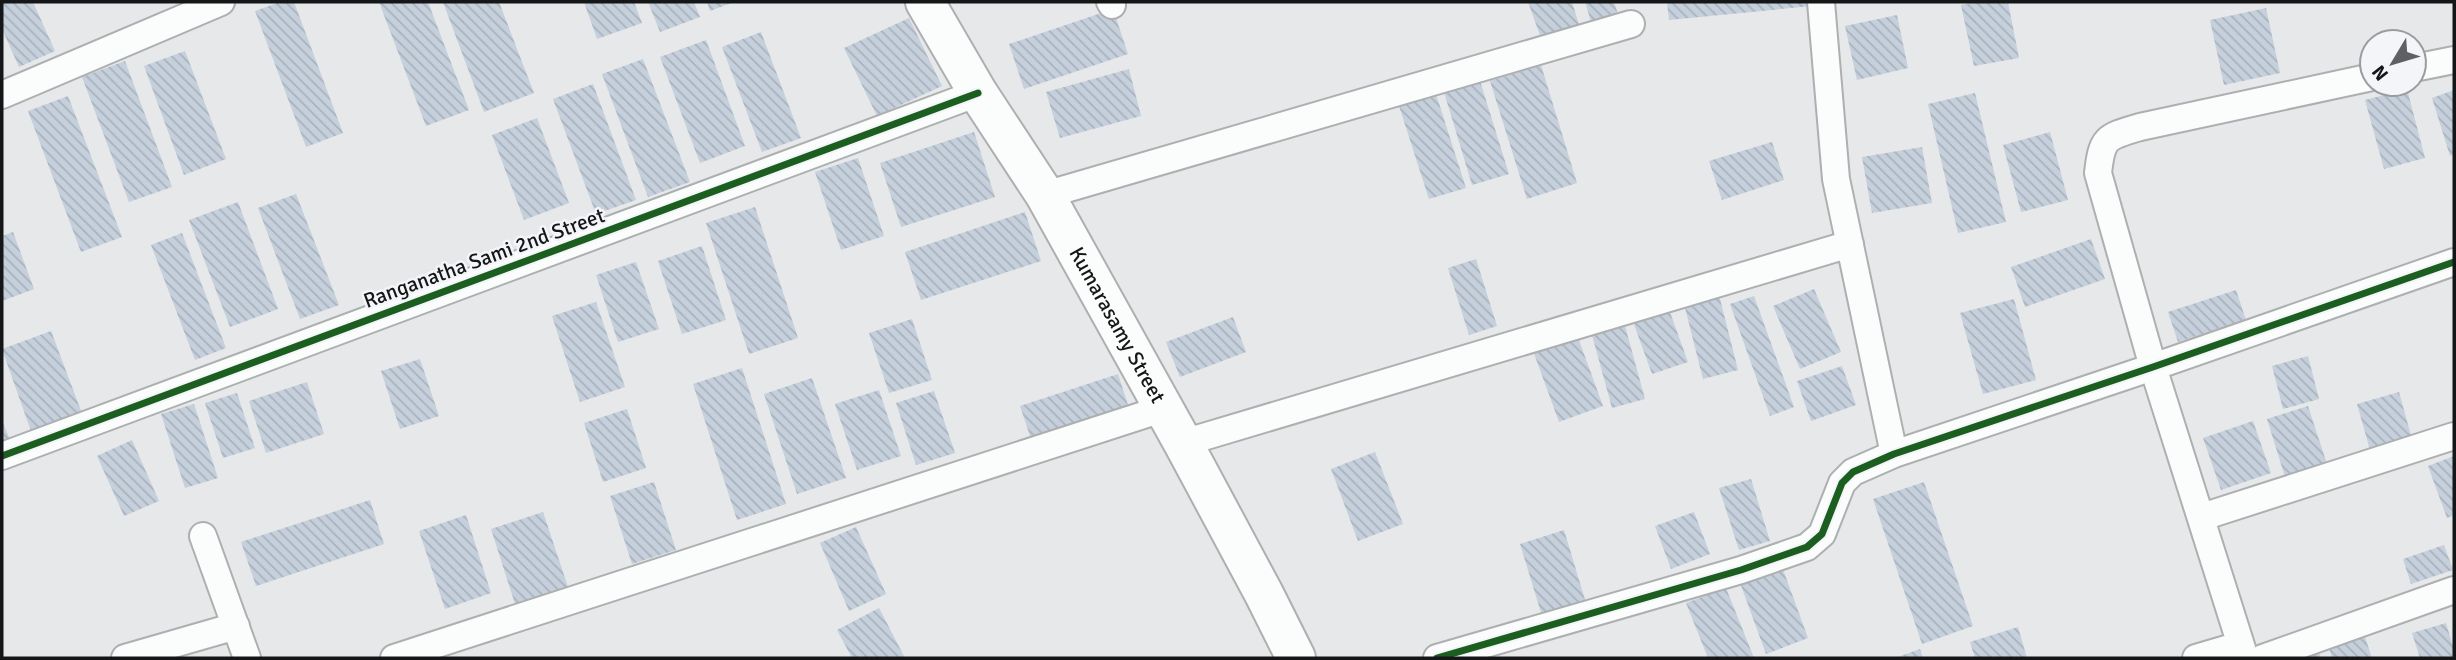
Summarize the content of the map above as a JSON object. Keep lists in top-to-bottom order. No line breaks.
{"streets":{"street":["Ranganatha Sami 2nd Street","Kumarasamy Street"]},"crossings":[["Ranganatha Sami 2nd Street","Kumarasamy Street"]],"north":"bottom left"}
